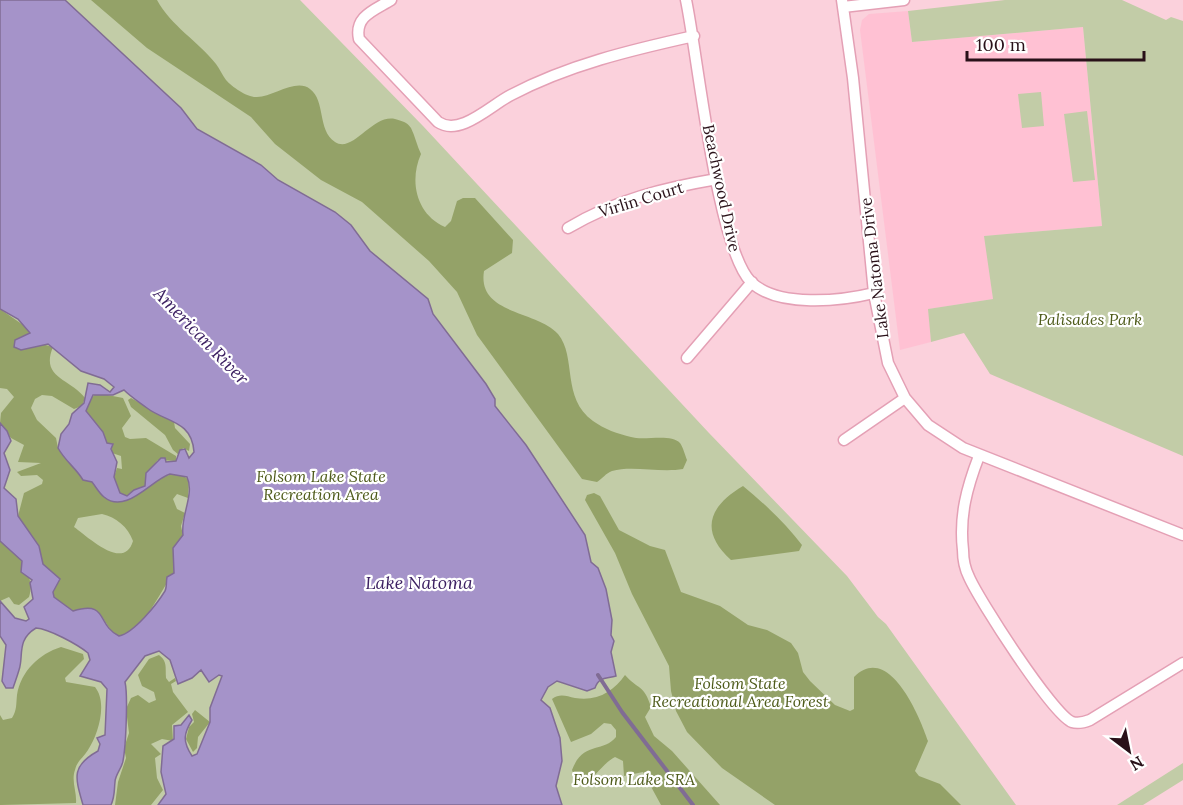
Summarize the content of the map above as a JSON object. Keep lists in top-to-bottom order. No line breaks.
{"streets":{"street":["Beachwood Drive","Virlin Court","Lake Natoma Drive"]},"crossings":[["Beachwood Drive","Virlin Court"],["Beachwood Drive","Lake Natoma Drive"]],"water":["American River","Lake Natoma"],"parks":["Palisades Park","Folsom Lake State Recreation Area","Folsom State Recreational Area Forest","Folsom Lake SRA"],"scale_bar":"100 m","north":"bottom right"}
